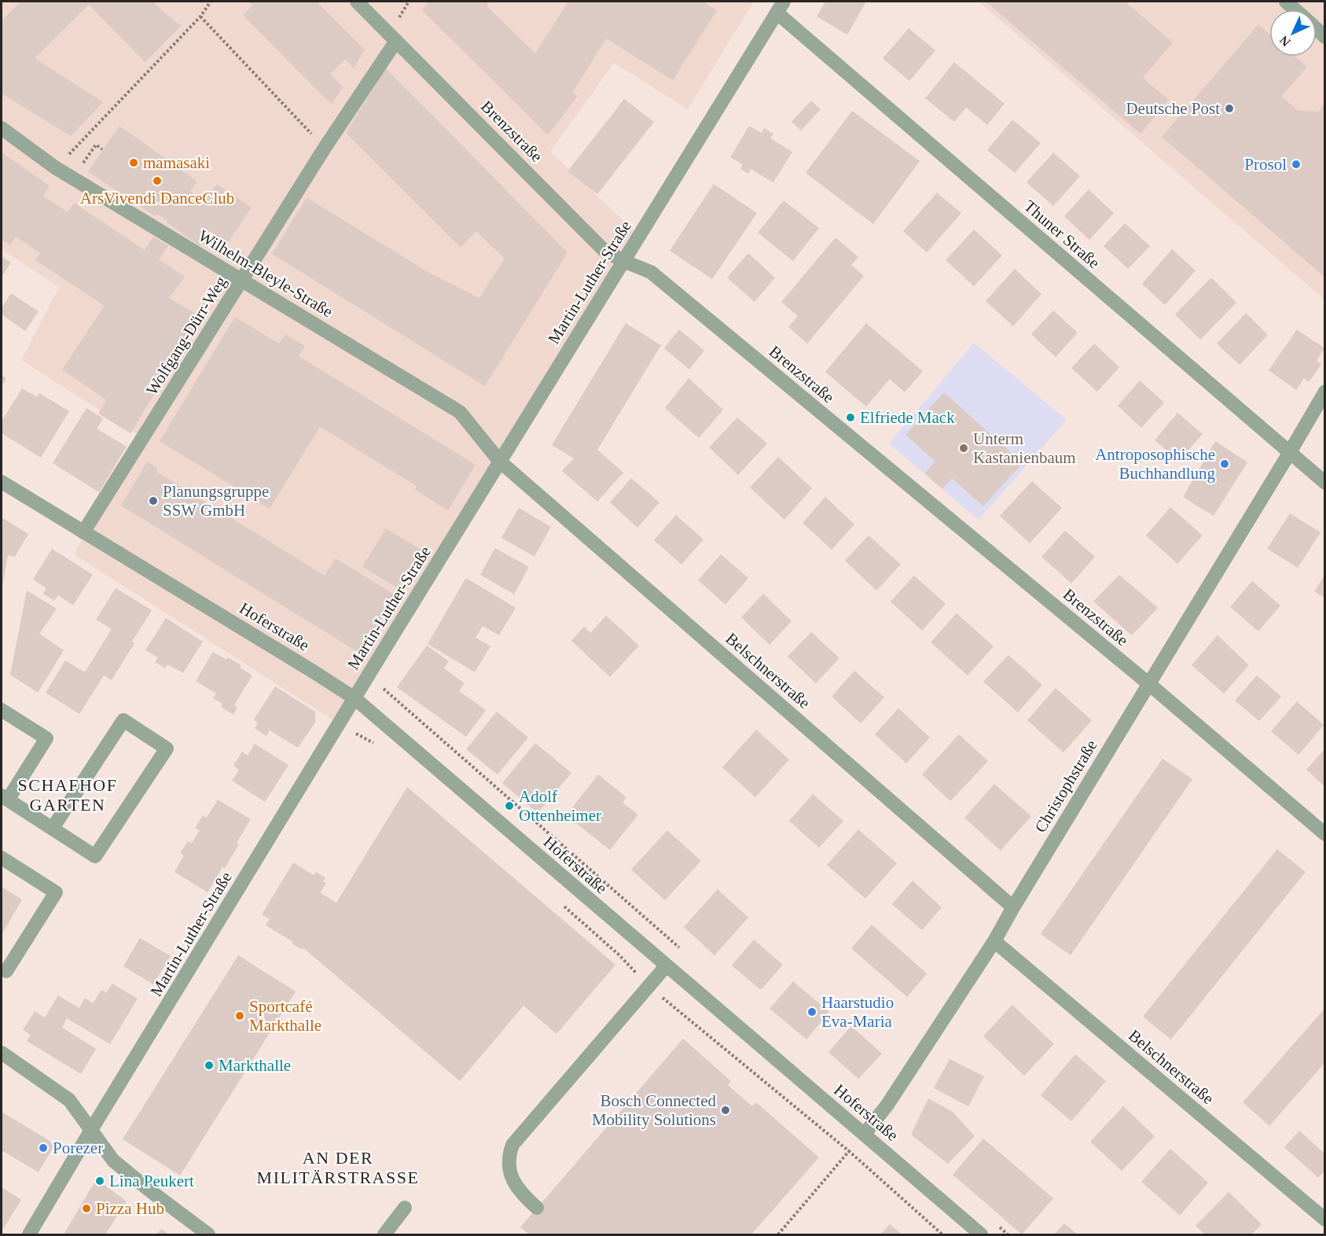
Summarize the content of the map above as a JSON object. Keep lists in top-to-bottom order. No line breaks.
{"streets":{"street":["Brenzstraße","Thuner Straße","Wilhelm-Bleyle-Straße","Martin-Luther-Straße","Wolfgang-Dürr-Weg","Hoferstraße","Belschnerstraße","Christophstraße"]},"crossings":[["Brenzstraße","Martin-Luther-Straße"],["Brenzstraße","Wolfgang-Dürr-Weg"],["Brenzstraße","Christophstraße"],["Thuner Straße","Martin-Luther-Straße"],["Thuner Straße","Christophstraße"],["Wilhelm-Bleyle-Straße","Martin-Luther-Straße"],["Wilhelm-Bleyle-Straße","Wolfgang-Dürr-Weg"],["Wilhelm-Bleyle-Straße","Belschnerstraße"],["Martin-Luther-Straße","Hoferstraße"],["Martin-Luther-Straße","Belschnerstraße"],["Wolfgang-Dürr-Weg","Hoferstraße"],["Hoferstraße","Christophstraße"],["Belschnerstraße","Christophstraße"]],"districts":["SCHAFHOF GARTEN","AN DER MILITÄRSTRASSE"],"places":["Deutsche Post","mamasaki","Prosol","ArsVivendi DanceClub","Elfriede Mack","Unterm Kastanienbaum","Antroposophische Buchhandlung","Planungsgruppe SSW GmbH","Adolf Ottenheimer","Haarstudio Eva-Maria","Sportcafé Markthalle","Markthalle","Bosch Connected Mobility Solutions","Porezer","Lina Peukert","Pizza Hub"],"north":"bottom left"}
